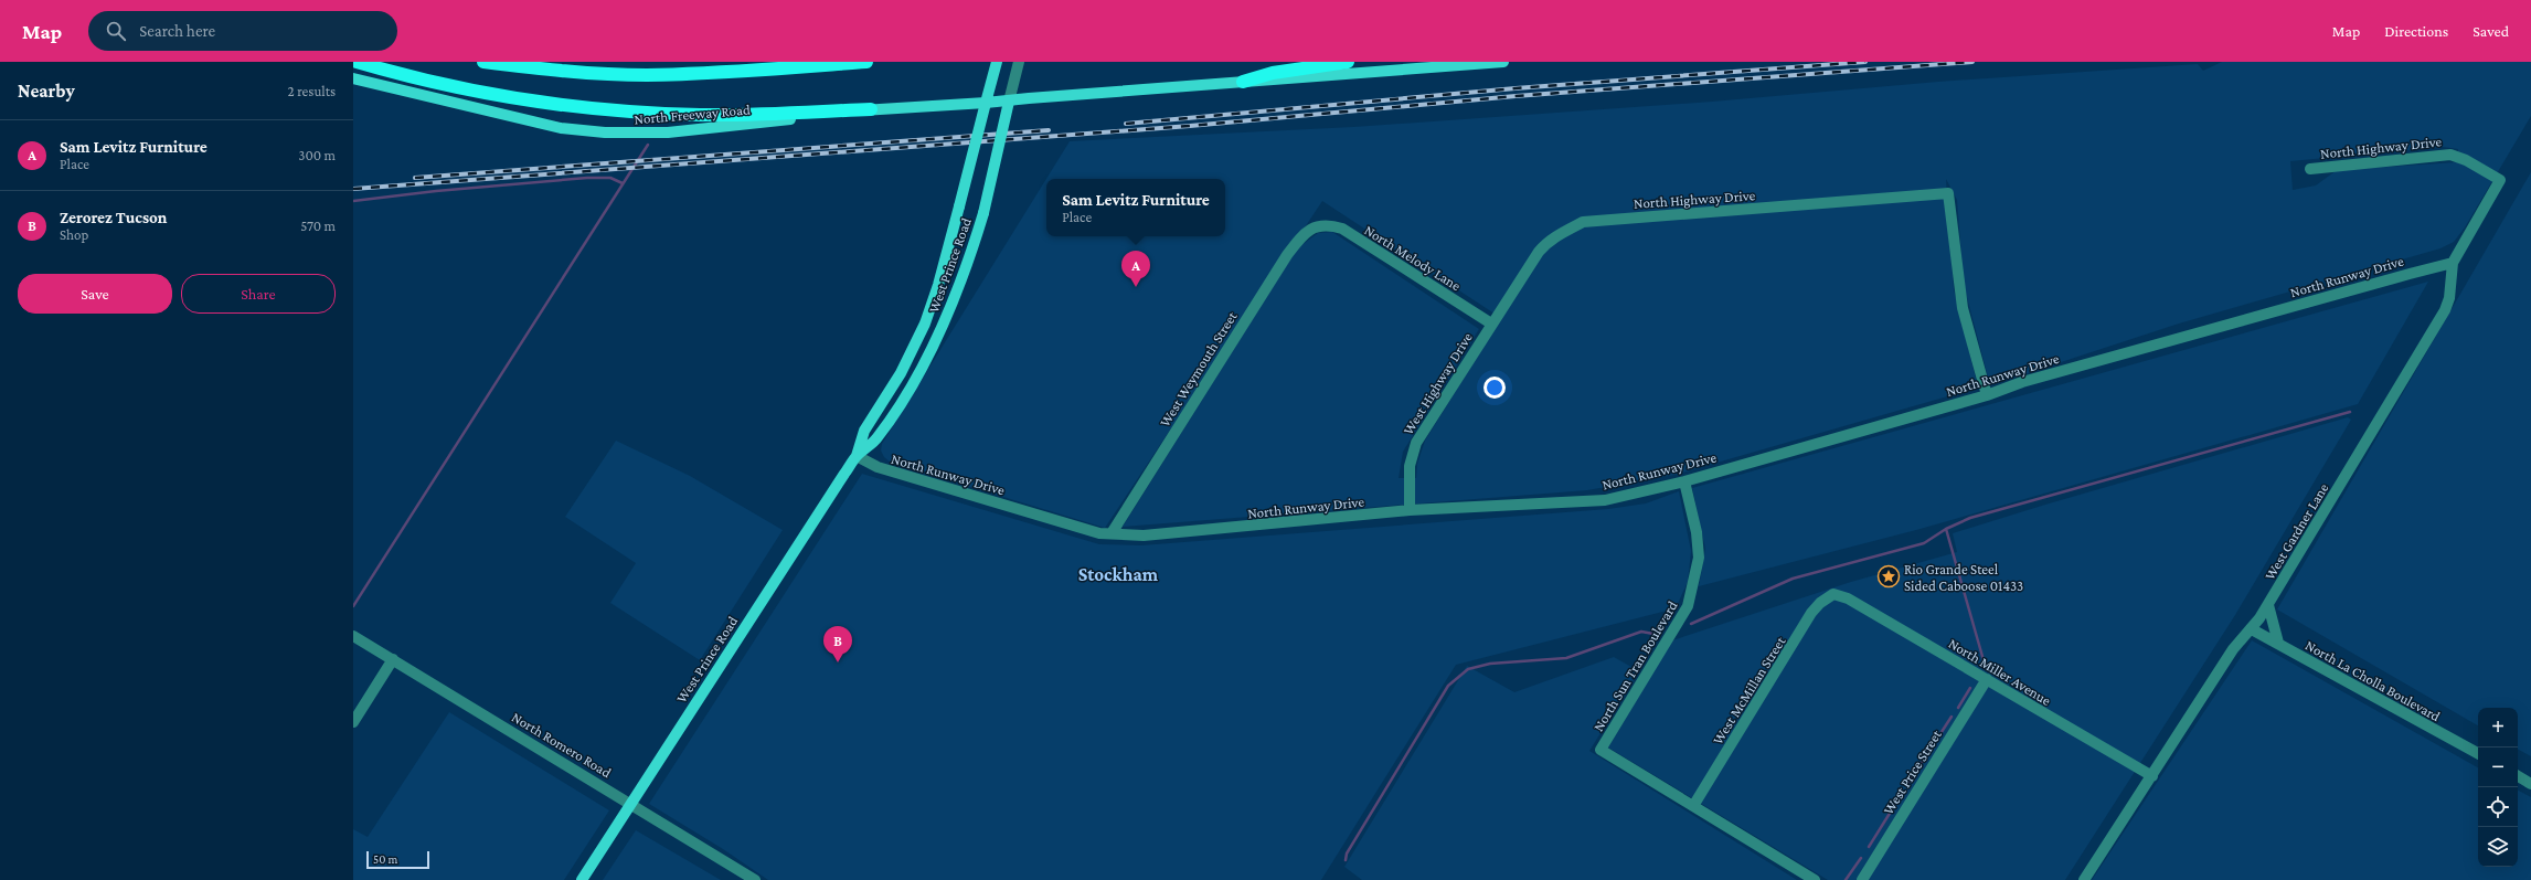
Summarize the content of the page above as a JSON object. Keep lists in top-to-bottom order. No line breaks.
{"streets":{"main road":["North Freeway Road","West Prince Road"],"street":["North Highway Drive","North Melody Lane","North Runway Drive","West Weymouth Street","West Highway Drive","West Gardner Lane","North Sun Tran Boulevard","North Miller Avenue","North La Cholla Boulevard","West McMillan Street","North Romero Road","West Price Street"]},"crossings":[["North Freeway Road","West Prince Road"],["North Highway Drive","North Melody Lane"],["North Highway Drive","North Runway Drive"],["North Highway Drive","West Highway Drive"],["North Highway Drive","West Gardner Lane"],["North Melody Lane","West Weymouth Street"],["North Melody Lane","West Highway Drive"],["West Prince Road","North Runway Drive"],["West Prince Road","North Romero Road"],["North Runway Drive","West Weymouth Street"],["North Runway Drive","West Highway Drive"],["North Runway Drive","West Gardner Lane"],["North Runway Drive","North Sun Tran Boulevard"],["West Gardner Lane","North Miller Avenue"],["West Gardner Lane","North La Cholla Boulevard"],["North Sun Tran Boulevard","West McMillan Street"],["North Miller Avenue","West McMillan Street"],["North Miller Avenue","West Price Street"]],"districts":["Stockham"],"places":{"place":["Rio Grande Steel Sided Caboose 01433"]},"scale_bar":"50 m","page":{"header":"Map","search":"Search here","nav":["Map","Directions","Saved"],"heading":["Nearby","2 results"],"list":[{"mark":"A","name":"Sam Levitz Furniture","note":"Place","value":"300 m"},{"mark":"B","name":"Zerorez Tucson","note":"Shop","value":"570 m"}],"popup":["Sam Levitz Furniture","Place"],"pins":["A","B"],"buttons":["Save","Share"],"map_buttons":["+","−"],"scale":"50 m"}}
